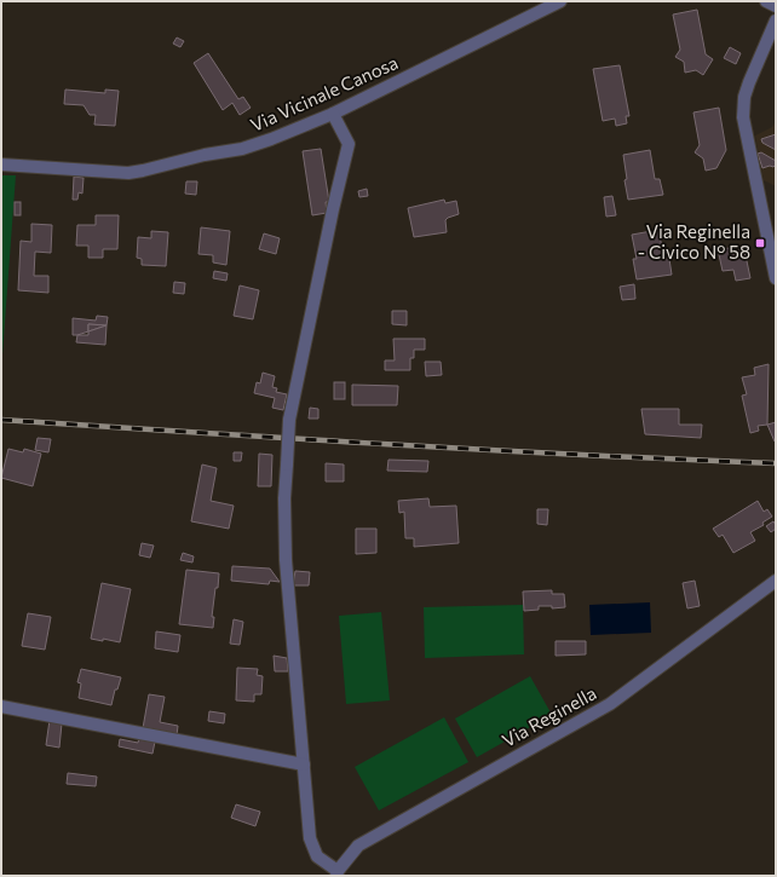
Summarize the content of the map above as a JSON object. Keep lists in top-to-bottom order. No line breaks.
{"streets":{"street":["Via Vicinale Canosa","Via Reginella"]},"places":{"transit":["Via Reginella - Civico N° 58"]}}
